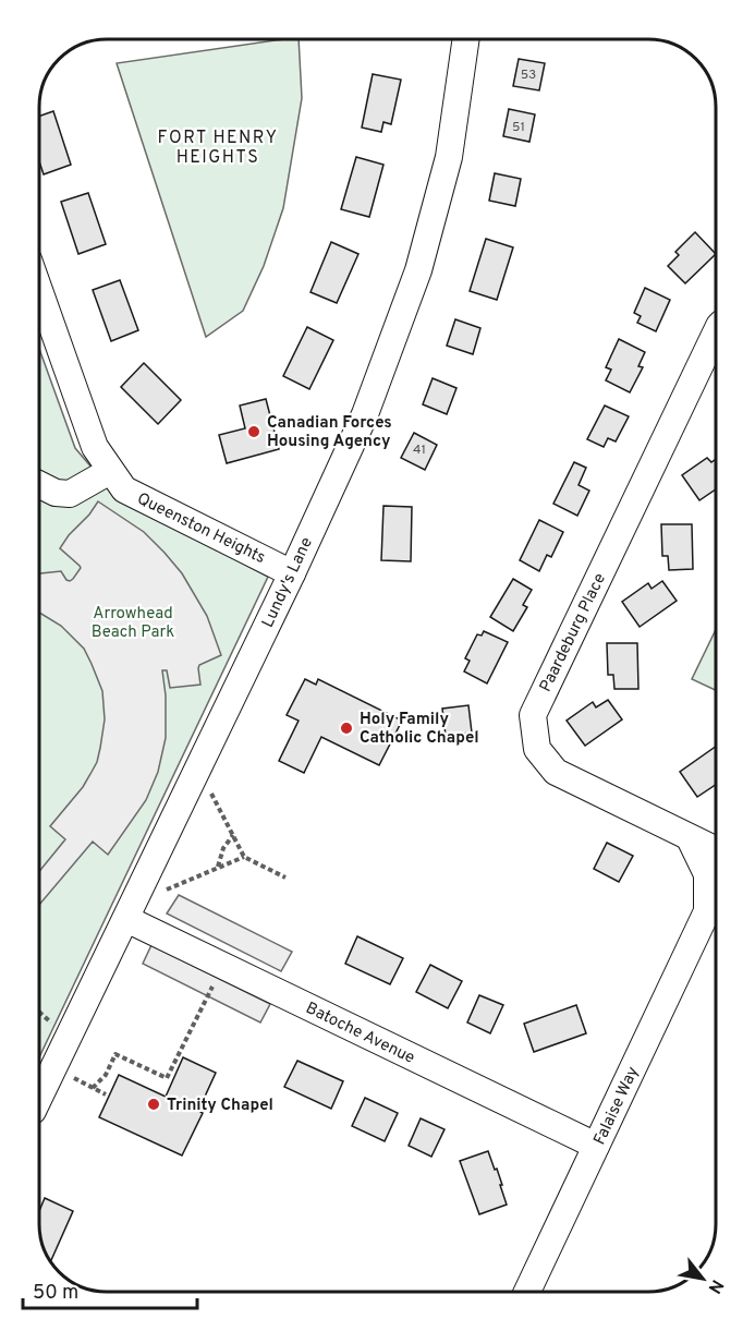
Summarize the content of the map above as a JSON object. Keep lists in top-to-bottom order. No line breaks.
{"streets":{"street":["Queenston Heights","Lundy's Lane","Paardeburg Place","Batoche Avenue","Falaise Way"]},"crossings":[["Queenston Heights","Lundy's Lane"],["Lundy's Lane","Batoche Avenue"],["Batoche Avenue","Falaise Way"]],"districts":["FORT HENRY HEIGHTS"],"parks":["Arrowhead Beach Park"],"places":["Canadian Forces Housing Agency","Holy Family Catholic Chapel","Trinity Chapel"],"house_numbers":["53","51","41"],"scale_bar":"50 m","north":"bottom right"}
